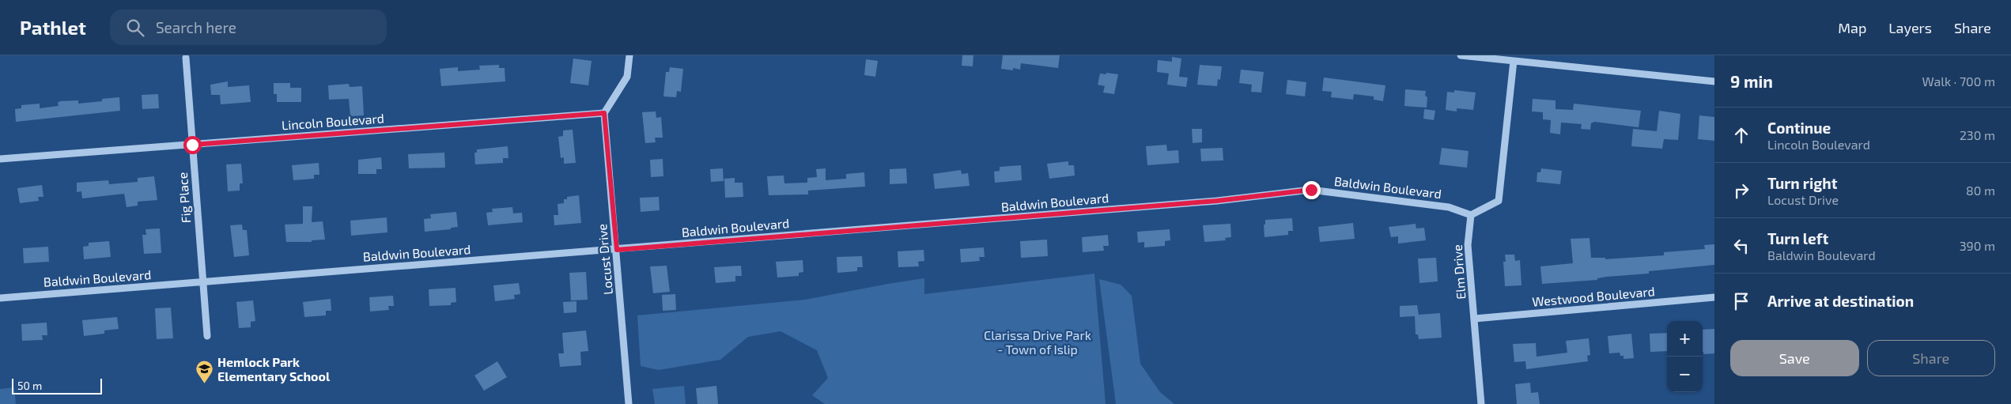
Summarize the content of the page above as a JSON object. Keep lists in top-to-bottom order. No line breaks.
{"streets":{"street":["Lincoln Boulevard","Baldwin Boulevard","Fig Place","Locust Drive","Elm Drive","Westwood Boulevard"]},"crossings":[["Lincoln Boulevard","Fig Place"],["Lincoln Boulevard","Locust Drive"],["Baldwin Boulevard","Fig Place"],["Baldwin Boulevard","Locust Drive"],["Baldwin Boulevard","Elm Drive"],["Elm Drive","Westwood Boulevard"]],"parks":["Clarissa Drive Park - Town of Islip"],"places":{"school or university":["Hemlock Park Elementary School"]},"scale_bar":"50 m","page":{"header":"Pathlet","search":"Search here","nav":["Map","Layers","Share"],"heading":["9 min","Walk · 700 m"],"list":[["Continue","Lincoln Boulevard","230 m"],["Turn right","Locust Drive","80 m"],["Turn left","Baldwin Boulevard","390 m"],"Arrive at destination"],"map_buttons":["+","−"],"buttons":["Save","Share"],"scale":"50 m"}}
